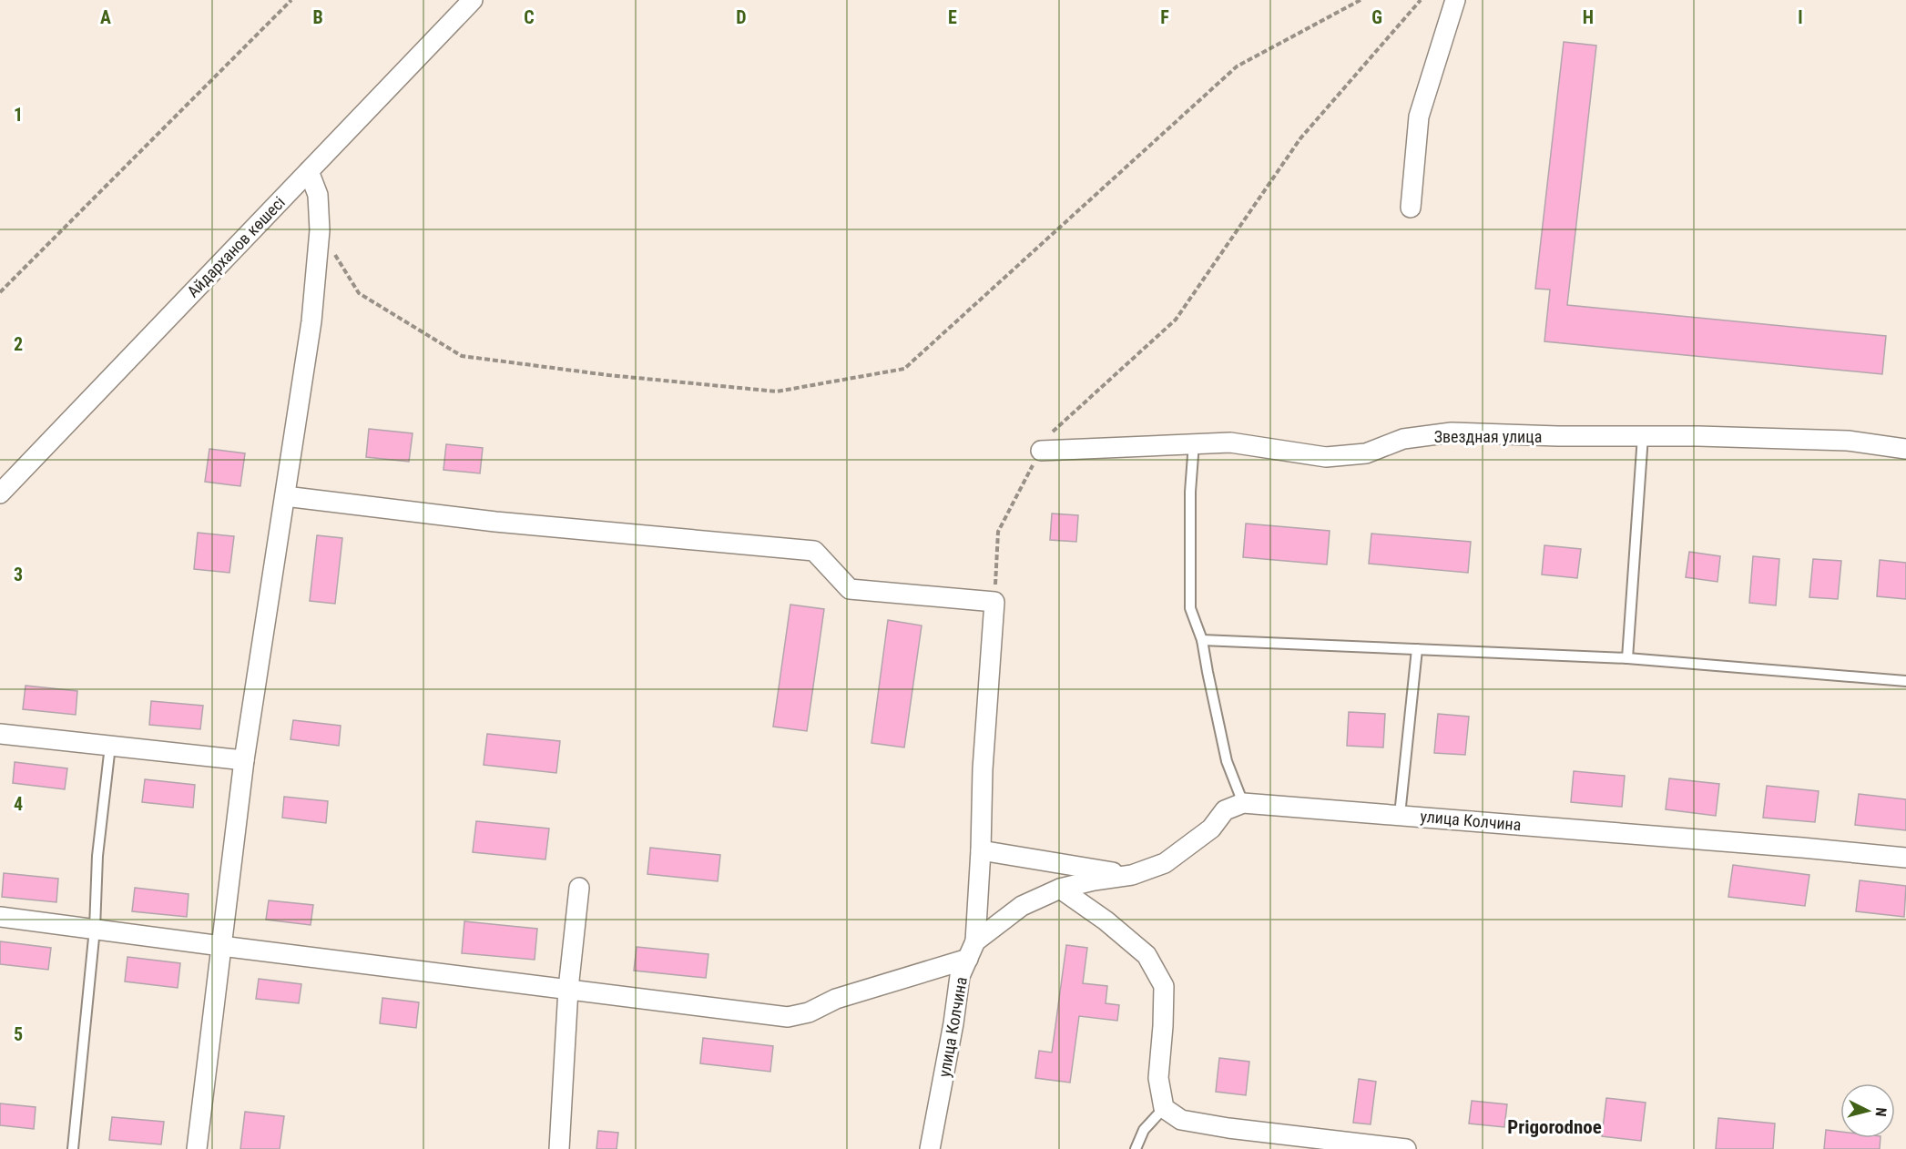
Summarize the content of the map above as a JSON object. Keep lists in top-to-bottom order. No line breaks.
{"streets":{"street":["Айдарханов көшесі","Звездная улица","улица Колчина"]},"districts":["Prigorodnoe"],"north":"right","grid":{"columns":["A","B","C","D","E","F","G","H","I"],"rows":["1","2","3","4","5"]}}
